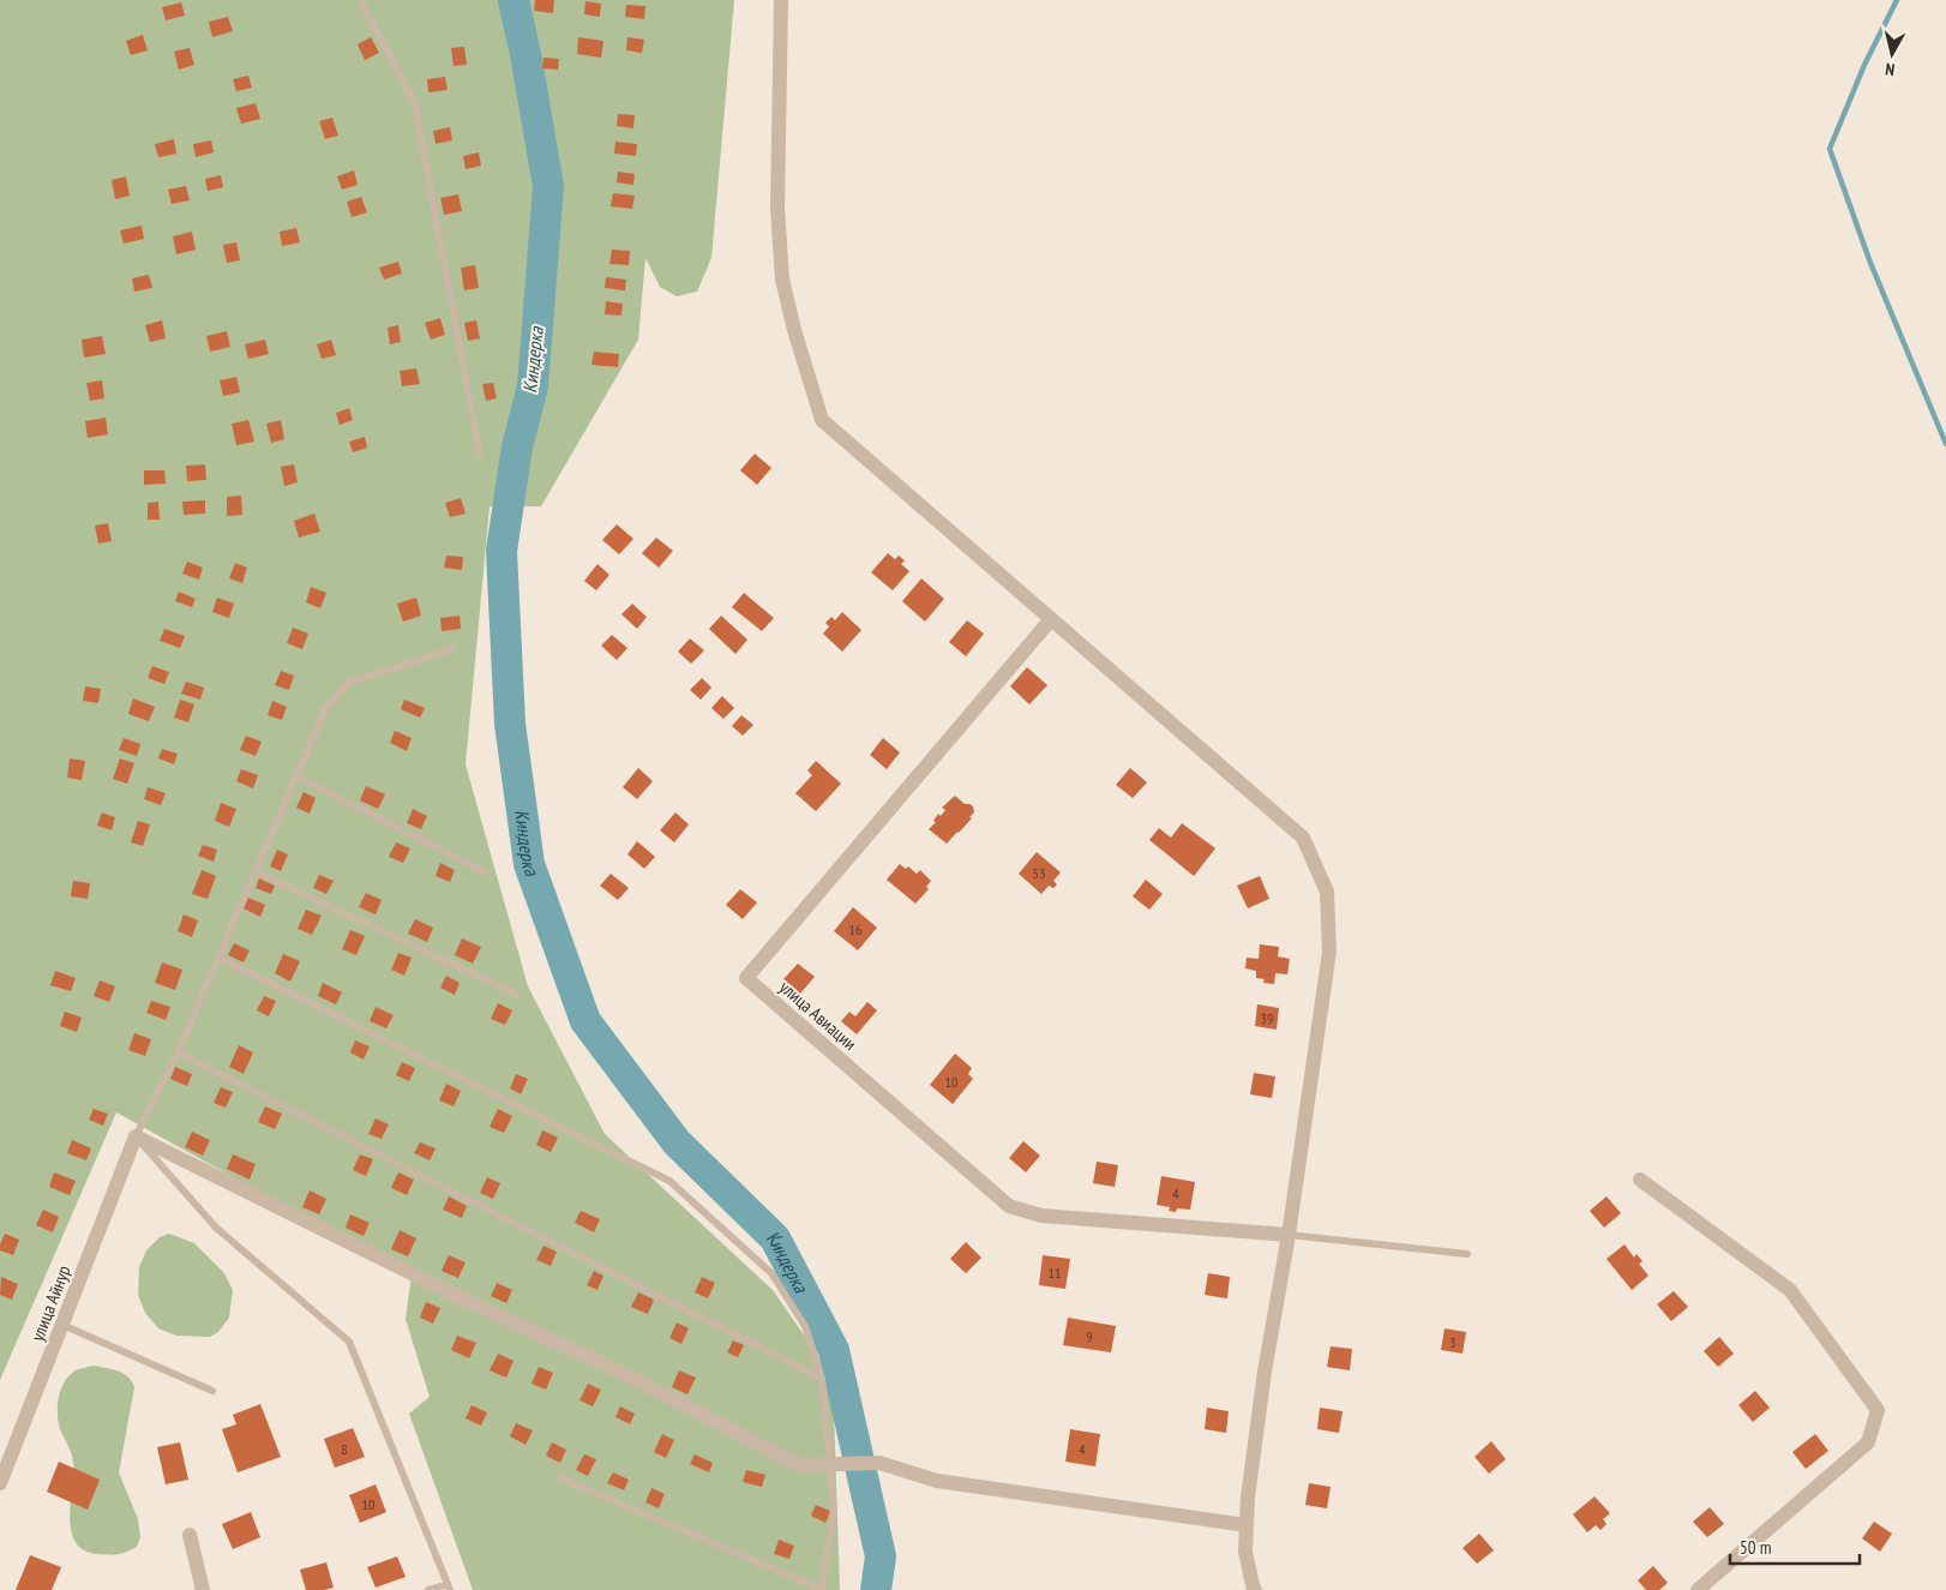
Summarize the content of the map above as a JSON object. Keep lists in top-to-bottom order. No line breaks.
{"streets":{"street":["улица Авиации","улица Айнур"]},"water":["Киндерка"],"house_numbers":["53","16","39","10","4","11","9","3","8","4","10"],"scale_bar":"50 m","north":"bottom"}
